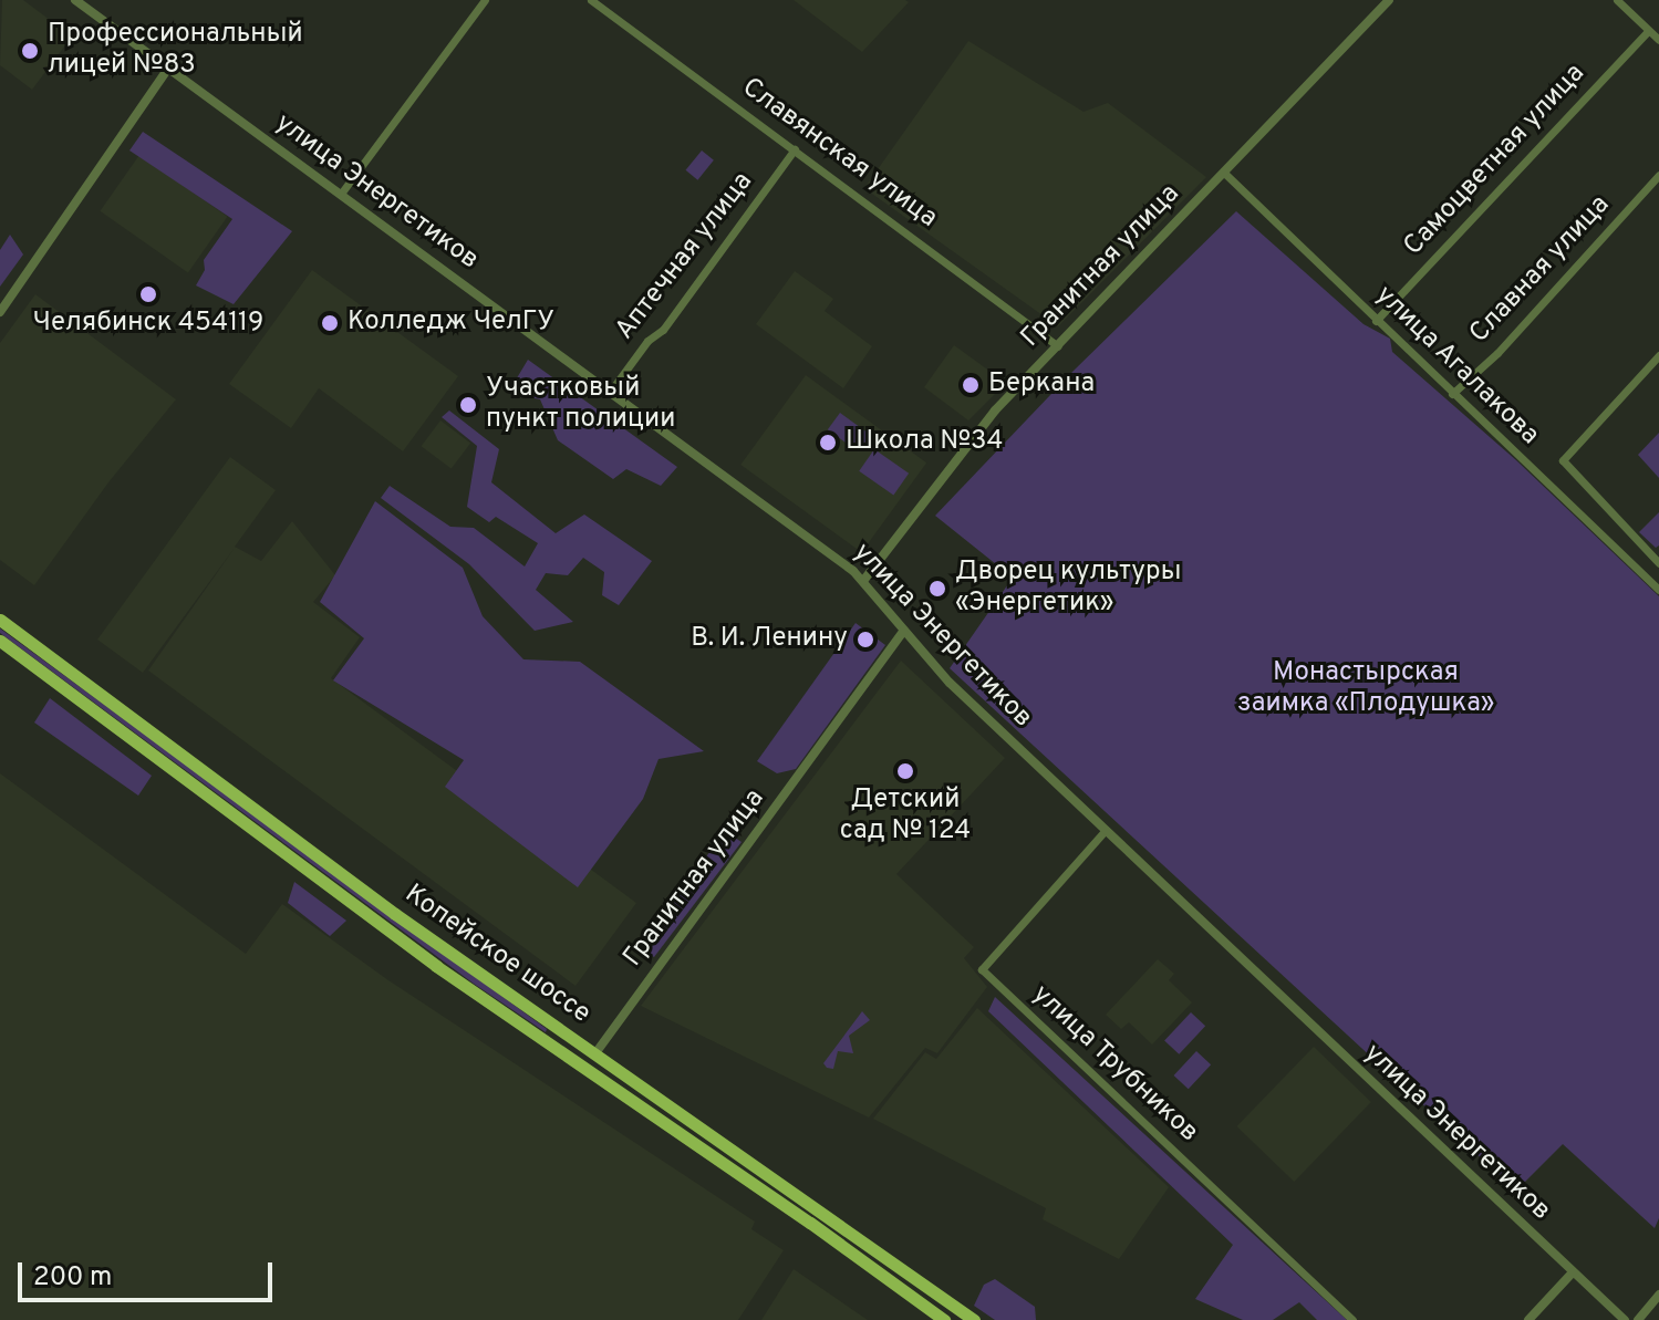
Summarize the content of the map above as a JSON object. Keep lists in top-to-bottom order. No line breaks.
{"streets":{"main road":["Гранитная улица","Копейское шоссе"],"street":["Славянская улица","Самоцветная улица","улица Энергетиков","Аптечная улица","Славная улица","улица Агалакова","улица Трубников"]},"crossings":[["Славянская улица","Аптечная улица"],["Славянская улица","Гранитная улица"],["Самоцветная улица","улица Агалакова"],["улица Энергетиков","Аптечная улица"],["улица Энергетиков","Гранитная улица"],["улица Энергетиков","улица Трубников"],["Гранитная улица","улица Агалакова"],["Гранитная улица","Копейское шоссе"],["Славная улица","улица Агалакова"]],"parks":["Монастырская заимка «Плодушка»"],"places":["Профессиональный лицей №83","Челябинск 454119","Колледж ЧелГУ","Беркана","Участковый пункт полиции","Школа №34","Дворец культуры «Энергетик»","В. И. Ленину","Детский сад № 124"],"scale_bar":"200 m"}
